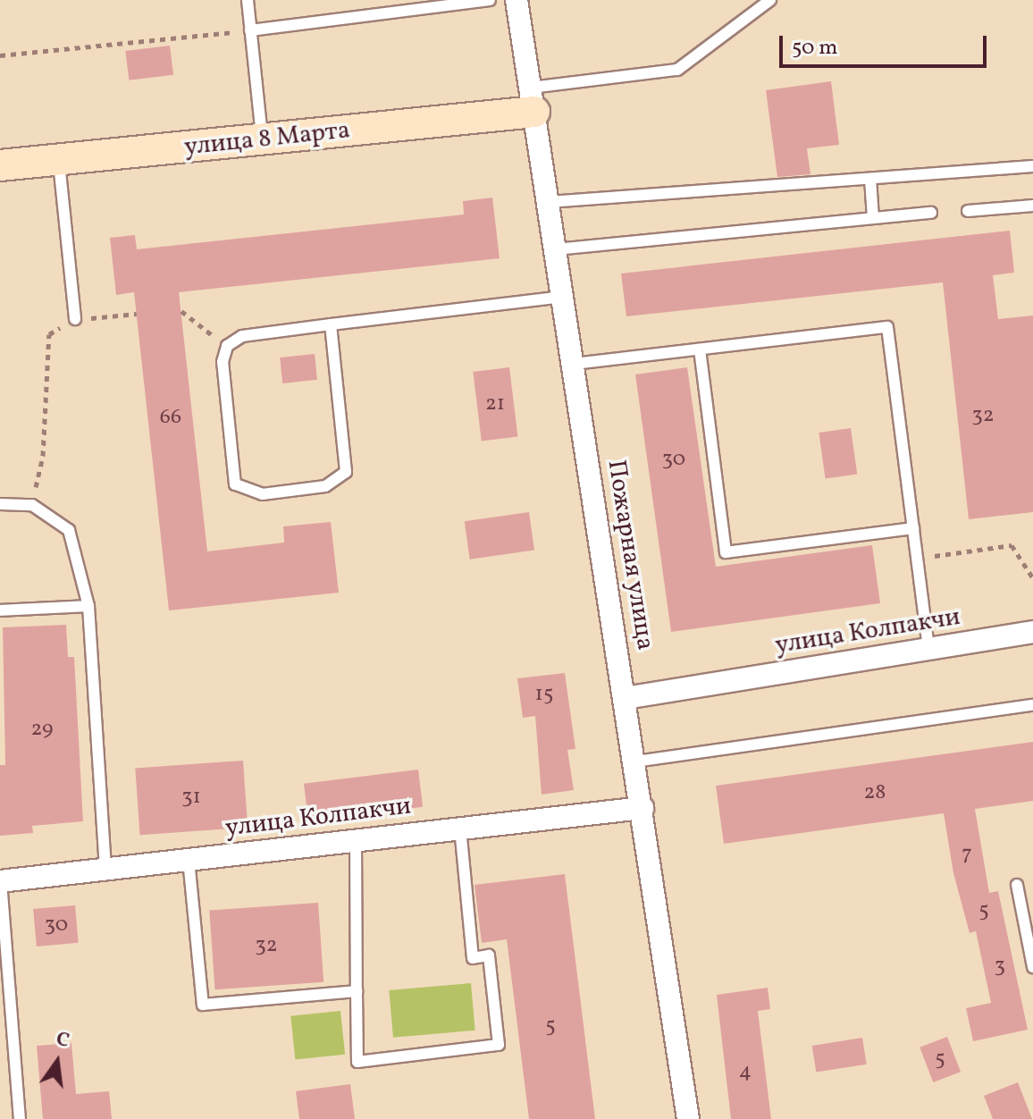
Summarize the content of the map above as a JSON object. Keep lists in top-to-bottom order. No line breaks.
{"streets":{"street":["улица 8 Марта","Пожарная улица","улица Колпакчи"]},"crossings":[["улица 8 Марта","Пожарная улица"],["Пожарная улица","улица Колпакчи"]],"house_numbers":["21","32","66","30","15","29","28","31","7","5","30","32","3","5","5","4"],"scale_bar":"50 m","north":"top"}
